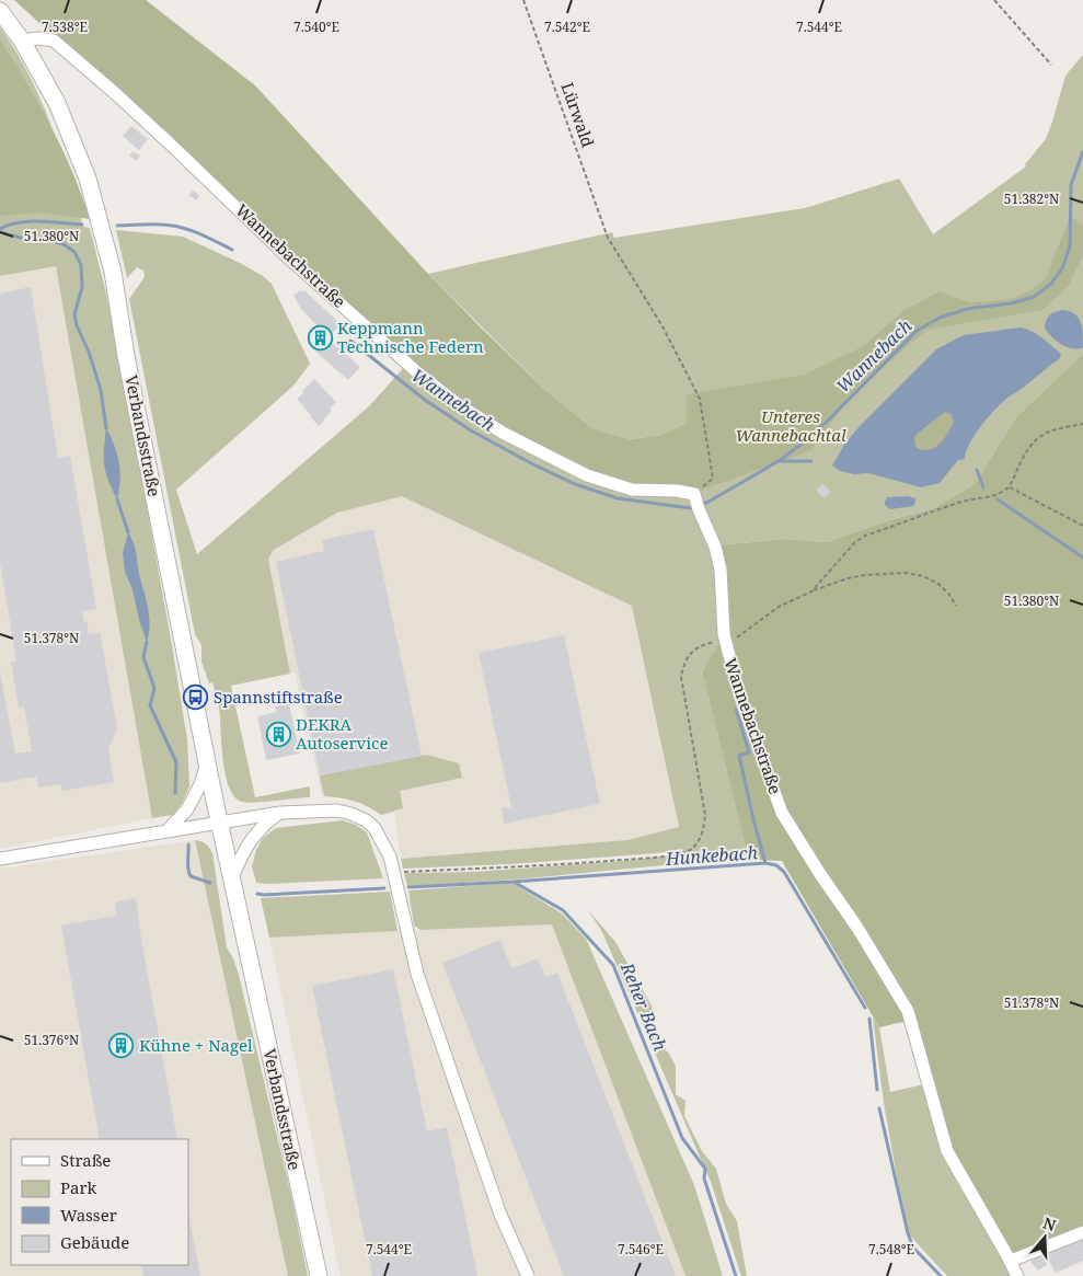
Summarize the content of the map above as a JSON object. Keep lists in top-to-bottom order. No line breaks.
{"streets":{"main road":["Verbandsstraße"],"street":["Wannebachstraße"],"path":["Lürwald"]},"crossings":[["Lürwald","Wannebachstraße"],["Wannebachstraße","Verbandsstraße"]],"water":["Wannebach","Hunkebach","Reher Bach"],"parks":["Unteres Wannebachtal"],"places":{"building":["Keppmann Technische Federn","DEKRA Autoservice","Kühne + Nagel"],"bus stop":["Spannstiftstraße"]},"legend":["Straße","Park","Wasser","Gebäude"],"north":"top","coordinates":["7.538°E","7.544°E","7.540°E","7.542°E","51.382°N","51.380°N","51.378°N","51.376°N","7.546°E","7.548°E"]}
